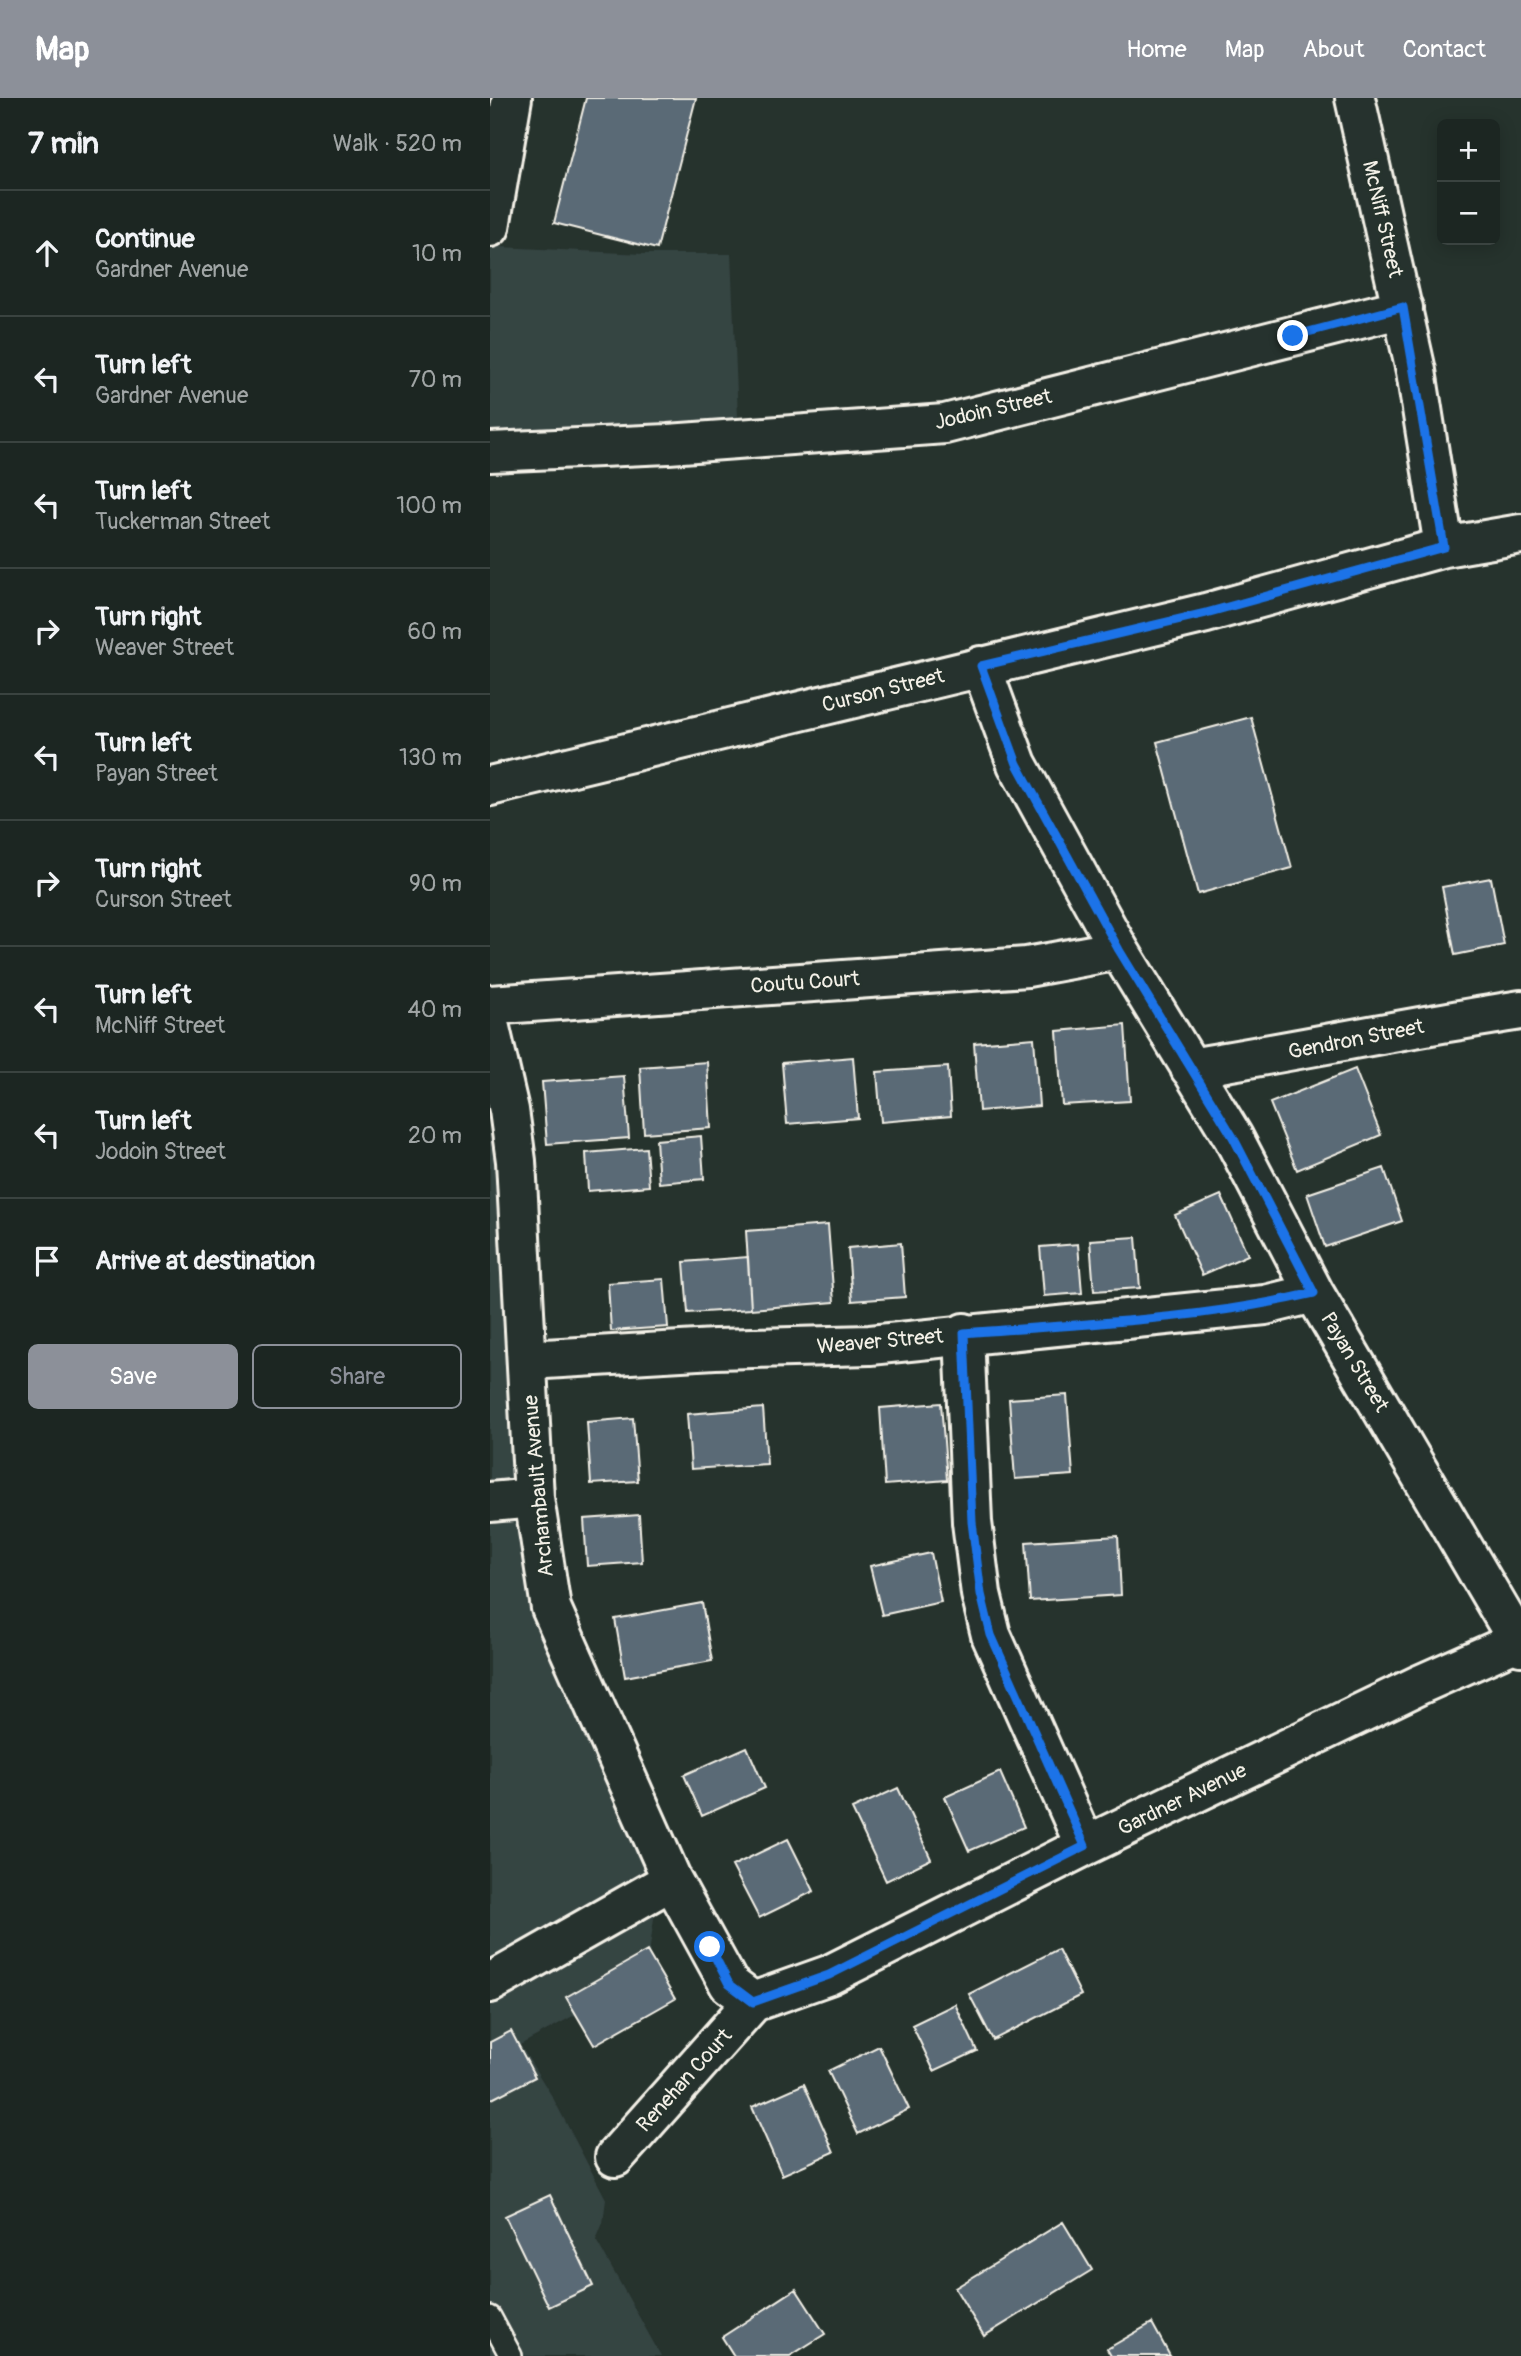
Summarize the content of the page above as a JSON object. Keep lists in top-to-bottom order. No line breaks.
{"streets":{"street":["McNiff Street","Jodoin Street","Curson Street","Coutu Court","Gendron Street","Weaver Street","Payan Street","Archambault Avenue","Gardner Avenue","Renehan Court"]},"crossings":[["McNiff Street","Jodoin Street"],["McNiff Street","Curson Street"],["Curson Street","Payan Street"],["Coutu Court","Payan Street"],["Gendron Street","Payan Street"],["Weaver Street","Payan Street"],["Weaver Street","Archambault Avenue"],["Payan Street","Gardner Avenue"],["Gardner Avenue","Renehan Court"]],"page":{"header":"Map","nav":["Home","Map","About","Contact"],"heading":["7 min","Walk · 520 m"],"map_buttons":["+","−"],"list":[["Continue","Gardner Avenue","10 m"],["Turn left","Gardner Avenue","70 m"],["Turn left","Tuckerman Street","100 m"],["Turn right","Weaver Street","60 m"],["Turn left","Payan Street","130 m"],["Turn right","Curson Street","90 m"],["Turn left","McNiff Street","40 m"],["Turn left","Jodoin Street","20 m"],"Arrive at destination"],"buttons":["Save","Share"]}}
